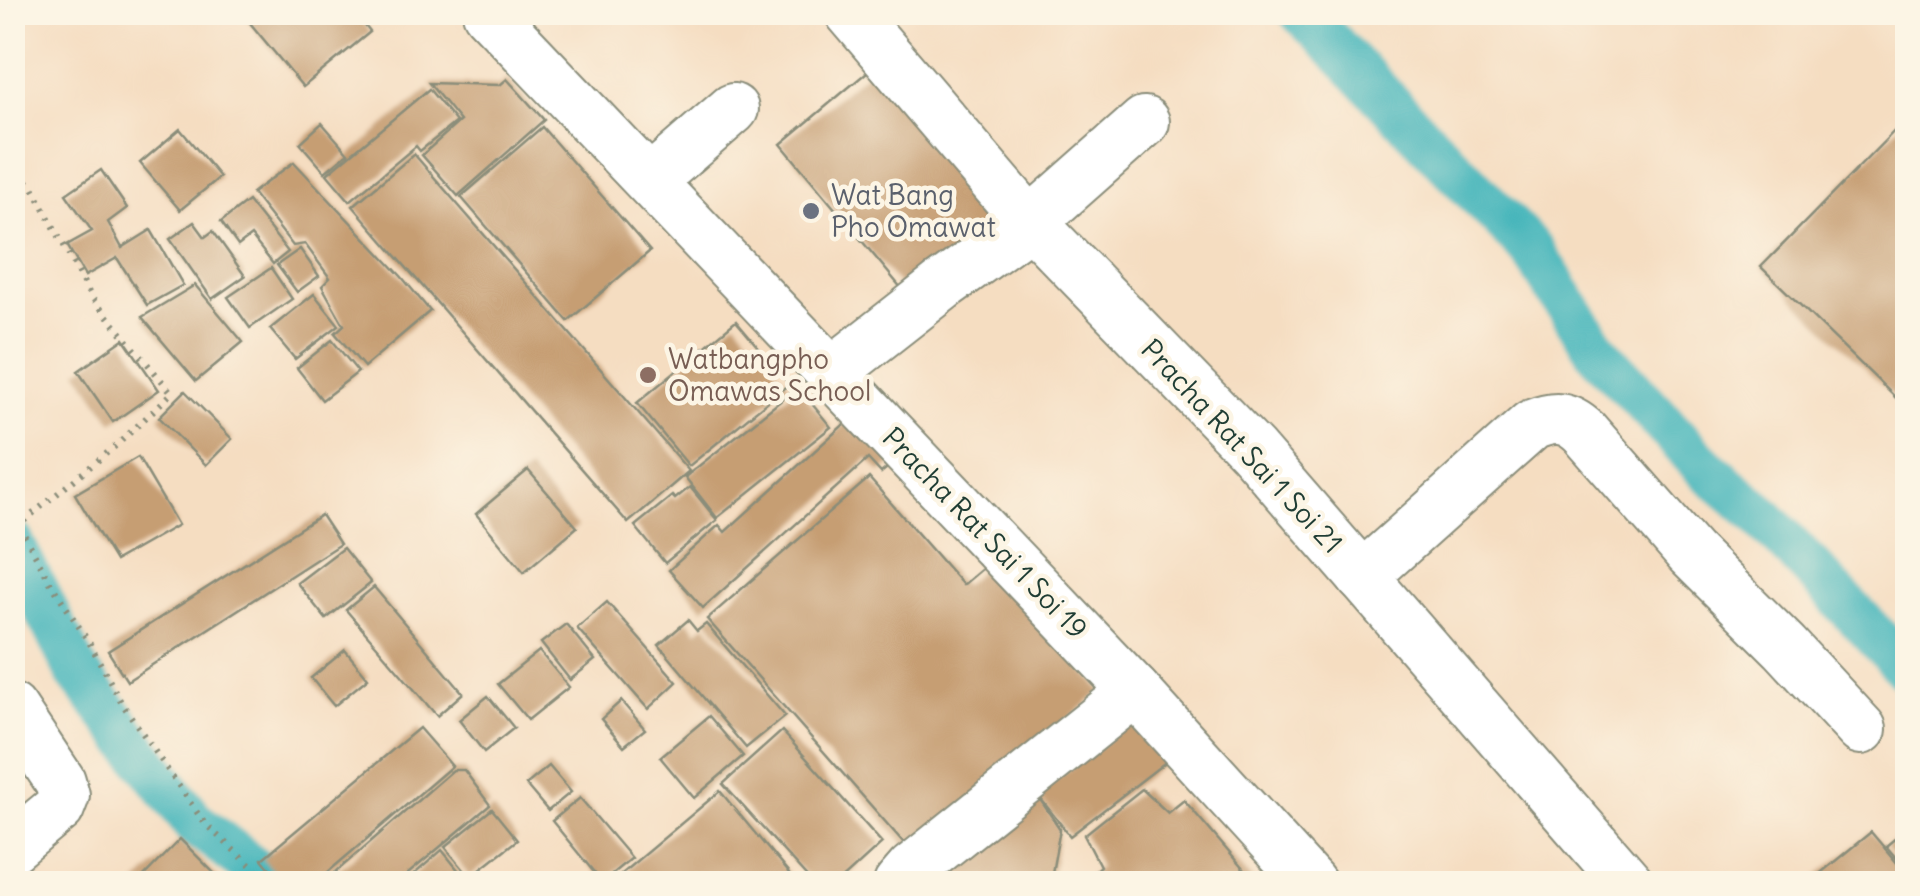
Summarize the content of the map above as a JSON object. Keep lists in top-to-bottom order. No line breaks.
{"streets":{"street":["Pracha Rat Sai 1 Soi 21","Pracha Rat Sai 1 Soi 19"]},"places":["Wat Bang Pho Omawat","Watbangpho Omawas School"]}
